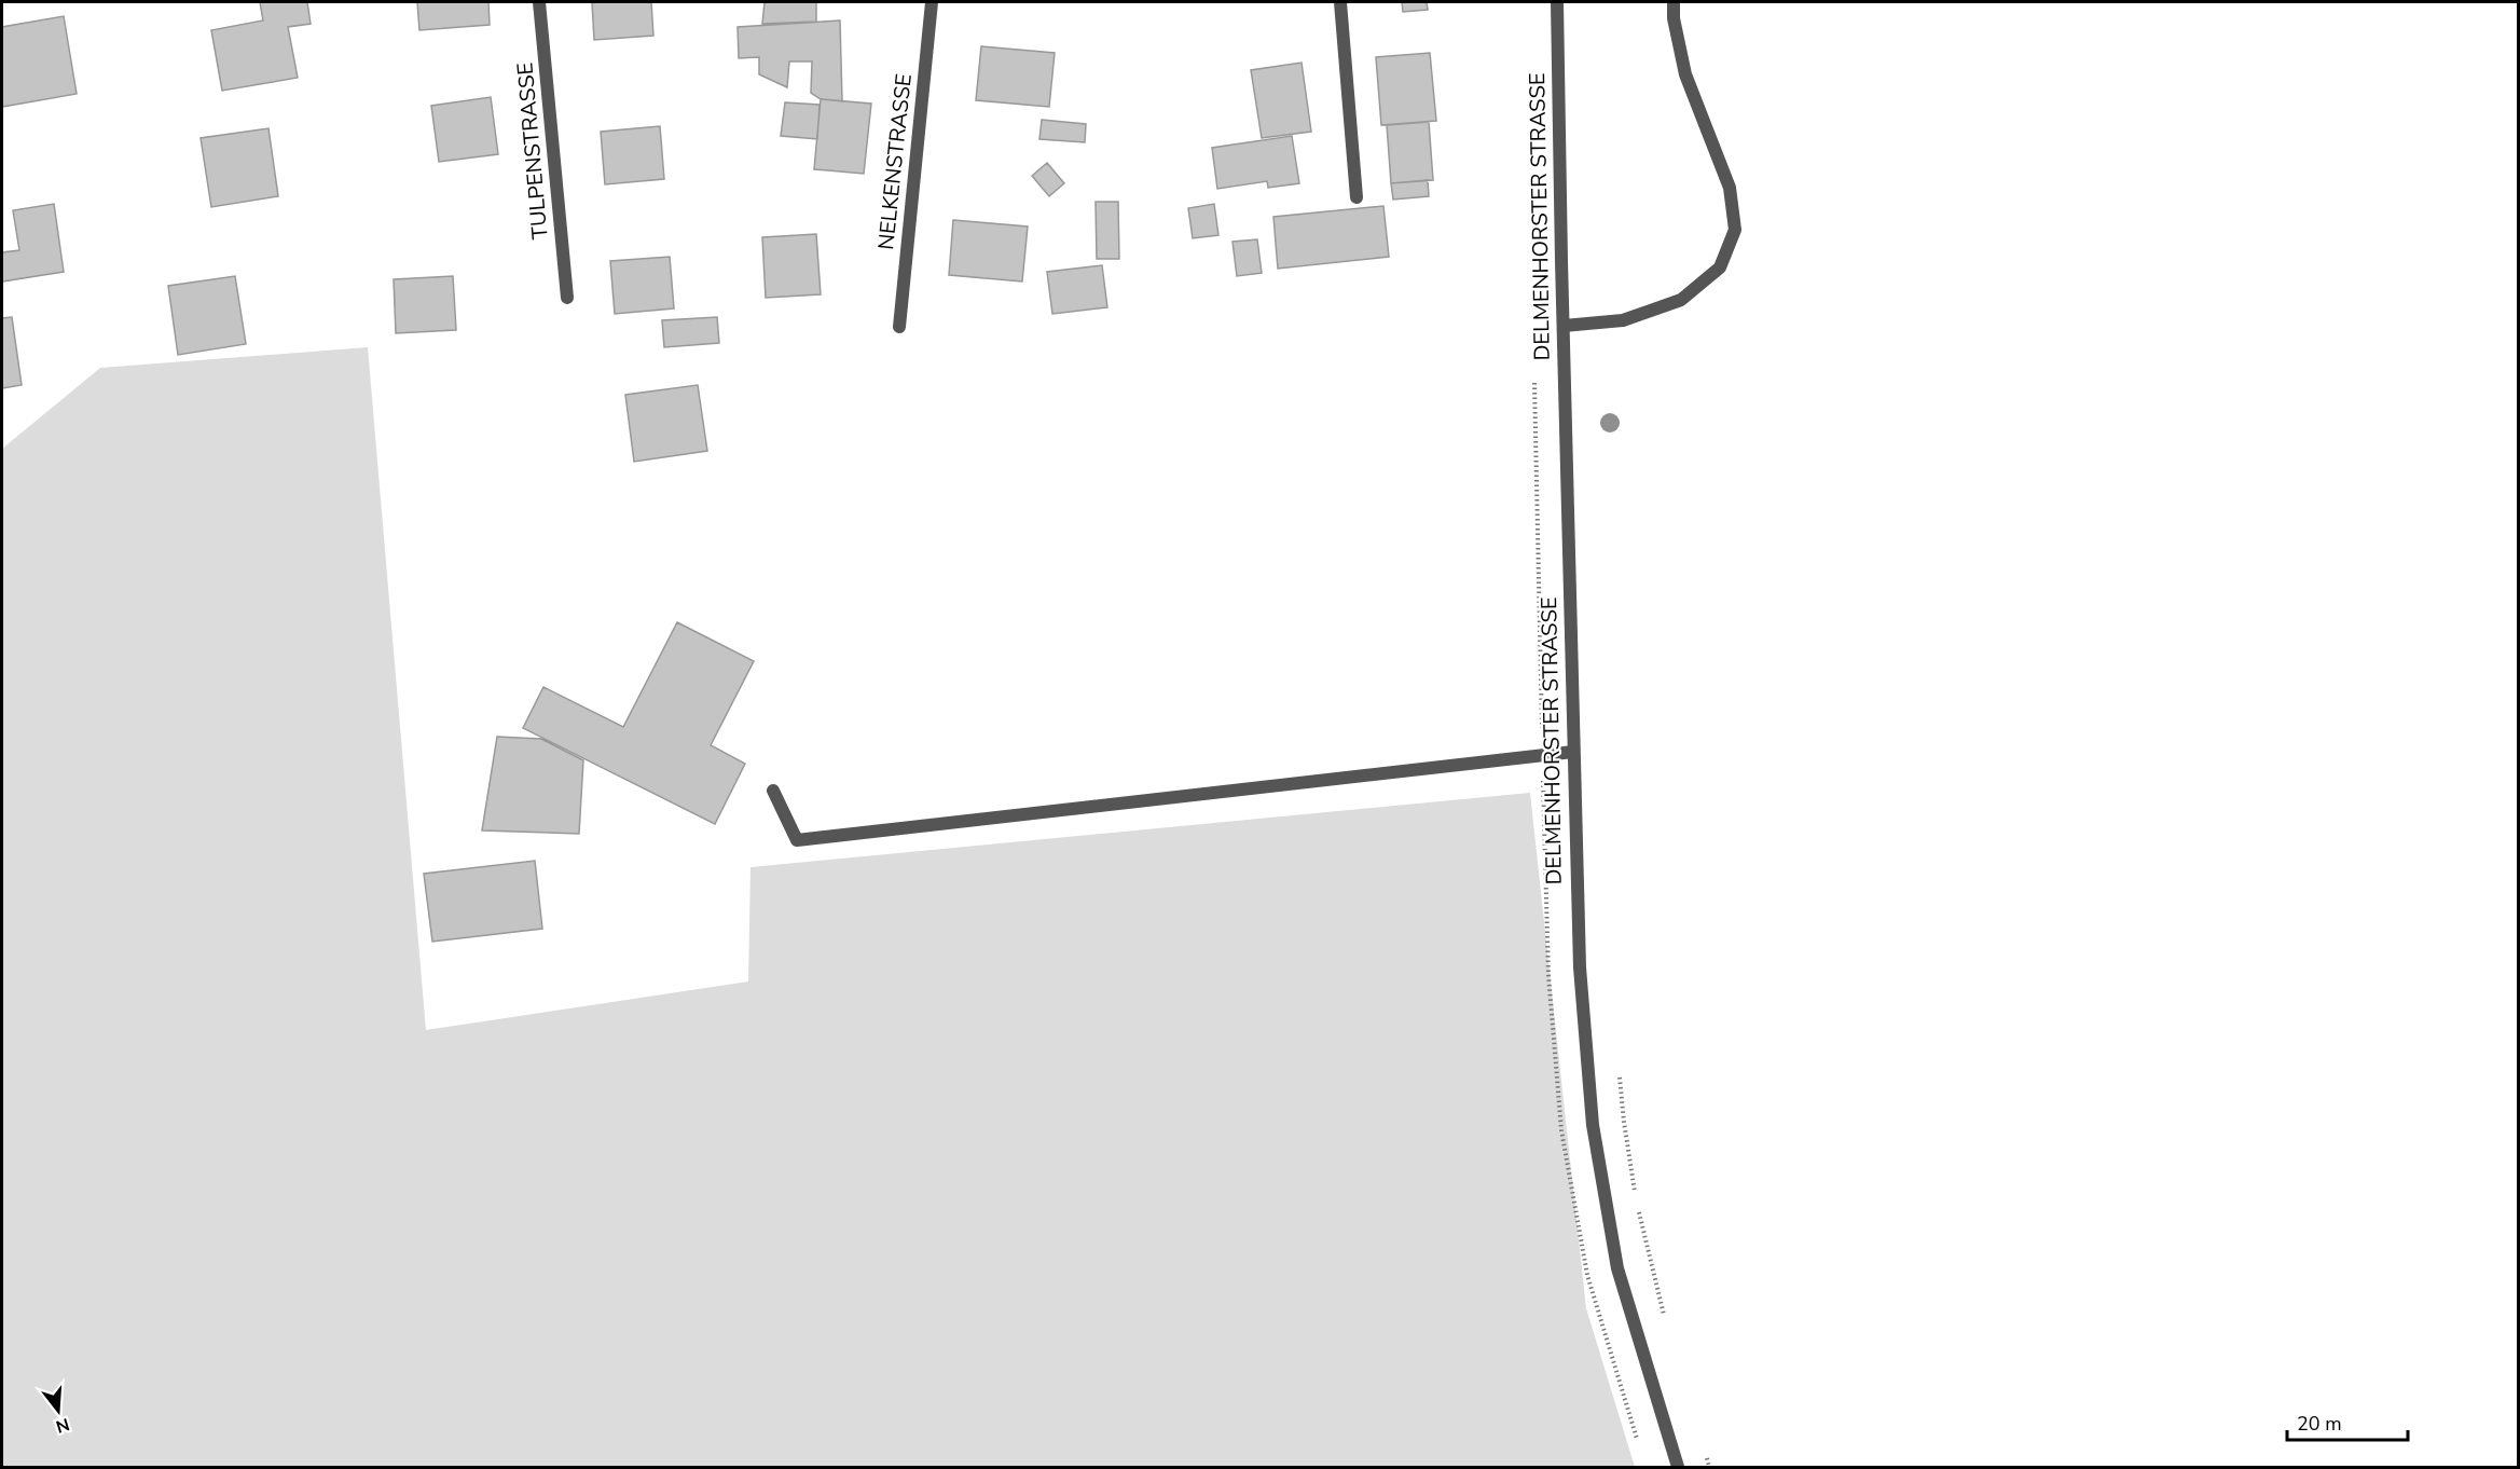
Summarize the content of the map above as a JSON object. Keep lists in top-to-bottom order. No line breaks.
{"streets":{"street":["TULPENSTRASSE","NELKENSTRASSE","DELMENHORSTER STRASSE"]},"scale_bar":"20 m","north":"bottom"}
